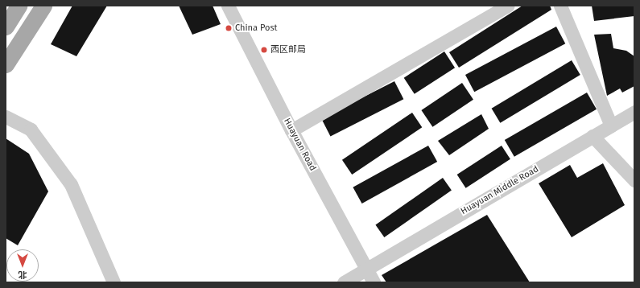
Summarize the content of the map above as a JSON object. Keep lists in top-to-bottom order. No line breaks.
{"streets":{"street":["Huayuan Road","Huayuan Middle Road"]},"crossings":[["Huayuan Road","Huayuan Middle Road"]],"places":["China Post","西区邮局"],"north":"bottom"}
